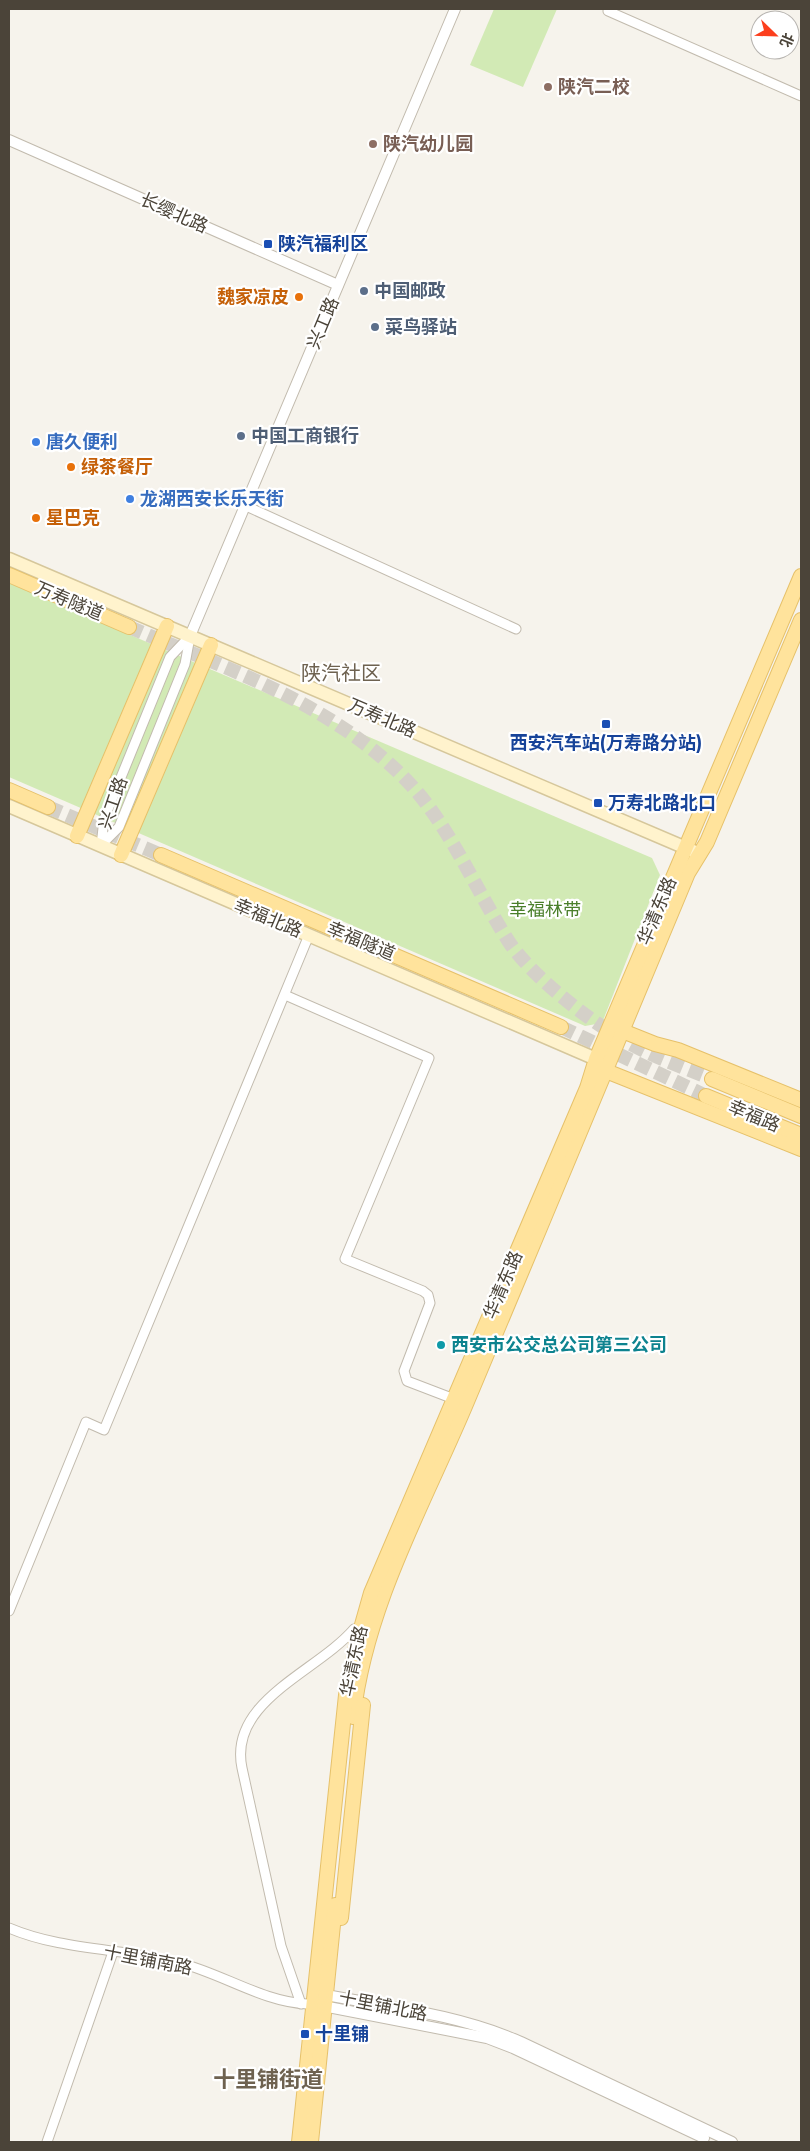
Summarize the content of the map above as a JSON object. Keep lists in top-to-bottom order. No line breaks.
{"streets":{"main road":["万寿隧道","万寿北路","华清东路","幸福北路","幸福隧道","幸福路"],"street":["长缨北路","兴工路","十里铺南路","十里铺北路"]},"crossings":[["长缨北路","兴工路"],["兴工路","万寿北路"],["兴工路","幸福北路"],["万寿北路","华清东路"],["华清东路","幸福北路"],["华清东路","十里铺南路"],["华清东路","十里铺北路"],["十里铺南路","十里铺北路"]],"districts":["陕汽社区","十里铺街道"],"parks":["幸福林带"],"places":{"other":["陕汽二校","陕汽幼儿园","中国邮政","魏家凉皮","菜鸟驿站","中国工商银行","唐久便利","绿茶餐厅","龙湖西安长乐天街","星巴克","西安市公交总公司第三公司"],"transit":["陕汽福利区","西安汽车站(万寿路分站)","万寿北路北口","十里铺"]},"north":"bottom right"}
